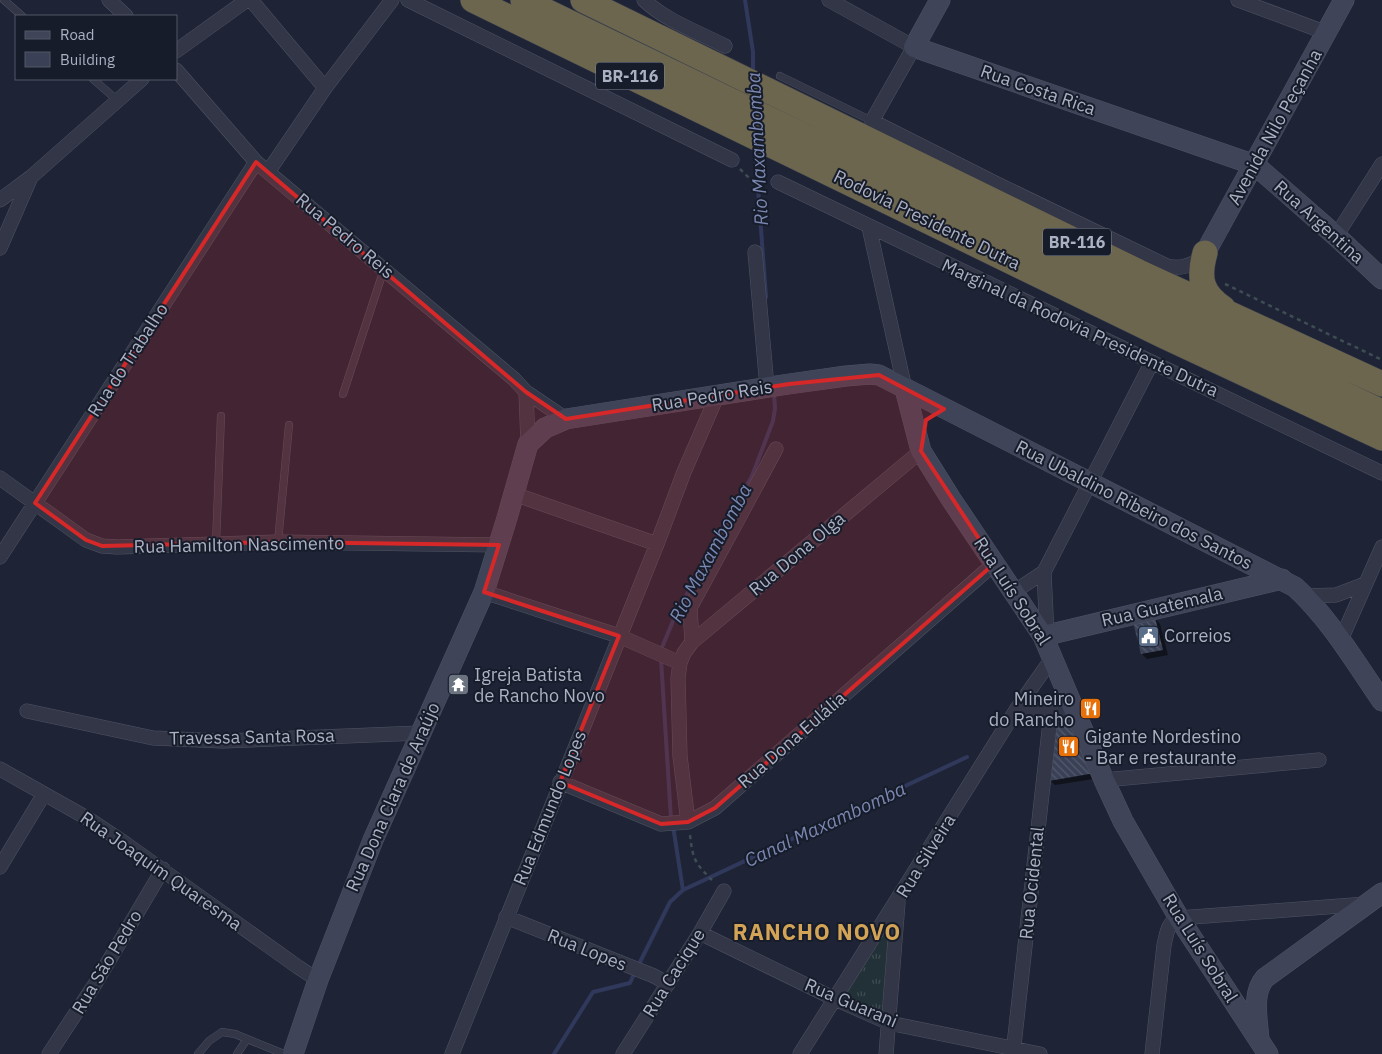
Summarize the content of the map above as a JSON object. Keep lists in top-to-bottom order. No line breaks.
{"streets":{"highway":["BR-116","Rodovia Presidente Dutra"],"main road":["Rua Costa Rica","Avenida Nilo Peçanha","Rua Argentina","Rua Pedro Reis","Rua Ubaldino Ribeiro dos Santos","Rua Luís Sobral","Rua Guatemala","Rua Dona Clara de Araújo"],"street":["Marginal da Rodovia Presidente Dutra","Rua do Trabalho","Rua Hamilton Nascimento","Rua Dona Olga","Travessa Santa Rosa","Rua Dona Eulália","Rua Edmundo Lopes","Rua Silveira","Rua Joaquim Quaresma","Rua Ocidental","Rua Lopes","Rua São Pedro","Rua Cacique","Rua Guarani"]},"crossings":[["Rua Costa Rica","Avenida Nilo Peçanha"],["Rua Costa Rica","Rua Argentina"],["Avenida Nilo Peçanha","Rua Argentina"],["Rua Pedro Reis","Rua do Trabalho"],["Rua Pedro Reis","Rua Ubaldino Ribeiro dos Santos"],["Rua Pedro Reis","Rua Luís Sobral"],["Rua Pedro Reis","Rua Edmundo Lopes"],["Marginal da Rodovia Presidente Dutra","Rua Luís Sobral"],["Rua do Trabalho","Rua Hamilton Nascimento"],["Rua Ubaldino Ribeiro dos Santos","Rua Luís Sobral"],["Rua Ubaldino Ribeiro dos Santos","Rua Guatemala"],["Rua Hamilton Nascimento","Rua Dona Clara de Araújo"],["Rua Dona Olga","Rua Luís Sobral"],["Rua Dona Olga","Rua Dona Eulália"],["Rua Luís Sobral","Rua Guatemala"],["Rua Luís Sobral","Rua Dona Eulália"],["Rua Luís Sobral","Rua Silveira"],["Travessa Santa Rosa","Rua Dona Clara de Araújo"],["Rua Dona Eulália","Rua Edmundo Lopes"],["Rua Dona Clara de Araújo","Rua Joaquim Quaresma"],["Rua Edmundo Lopes","Rua Lopes"],["Rua Silveira","Rua Guarani"],["Rua Joaquim Quaresma","Rua São Pedro"],["Rua Ocidental","Rua Guarani"],["Rua Lopes","Rua Cacique"],["Rua Cacique","Rua Guarani"]],"districts":["RANCHO NOVO"],"water":["Rio Maxambomba","Canal Maxambomba"],"places":{"public building":["Correios"],"temple":["Igreja Batista de Rancho Novo"],"restaurant":["Mineiro do Rancho","Gigante Nordestino - Bar e restaurante"]},"legend":["Road","Building"]}
